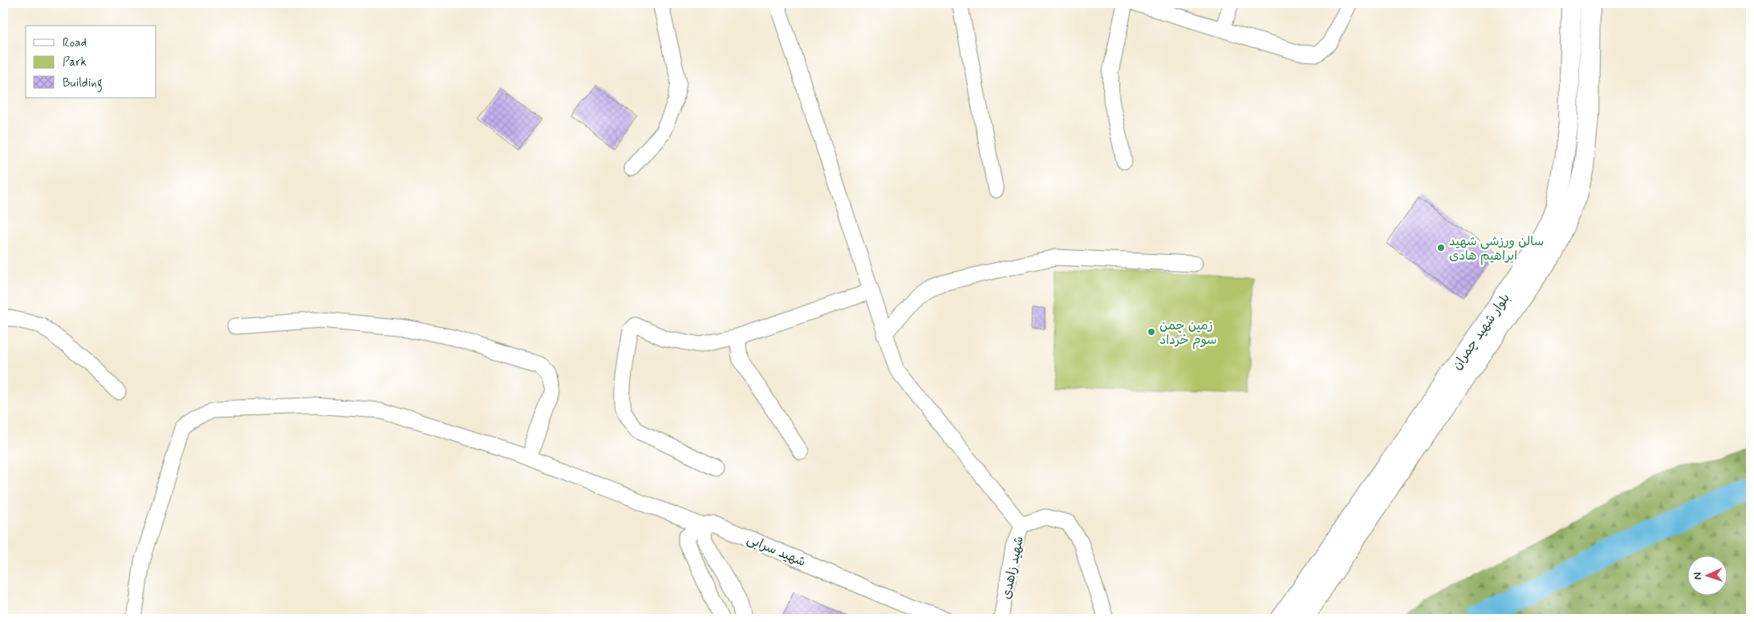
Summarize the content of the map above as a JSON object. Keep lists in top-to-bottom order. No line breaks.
{"streets":{"main road":["بلوار شهید چمران"],"street":["شهید سرابی","شهید زاهدی"]},"places":["سالن ورزشی شهید ابراهیم هادی","زمین چمن سوم خرداد"],"legend":["Road","Park","Building"],"north":"left"}
